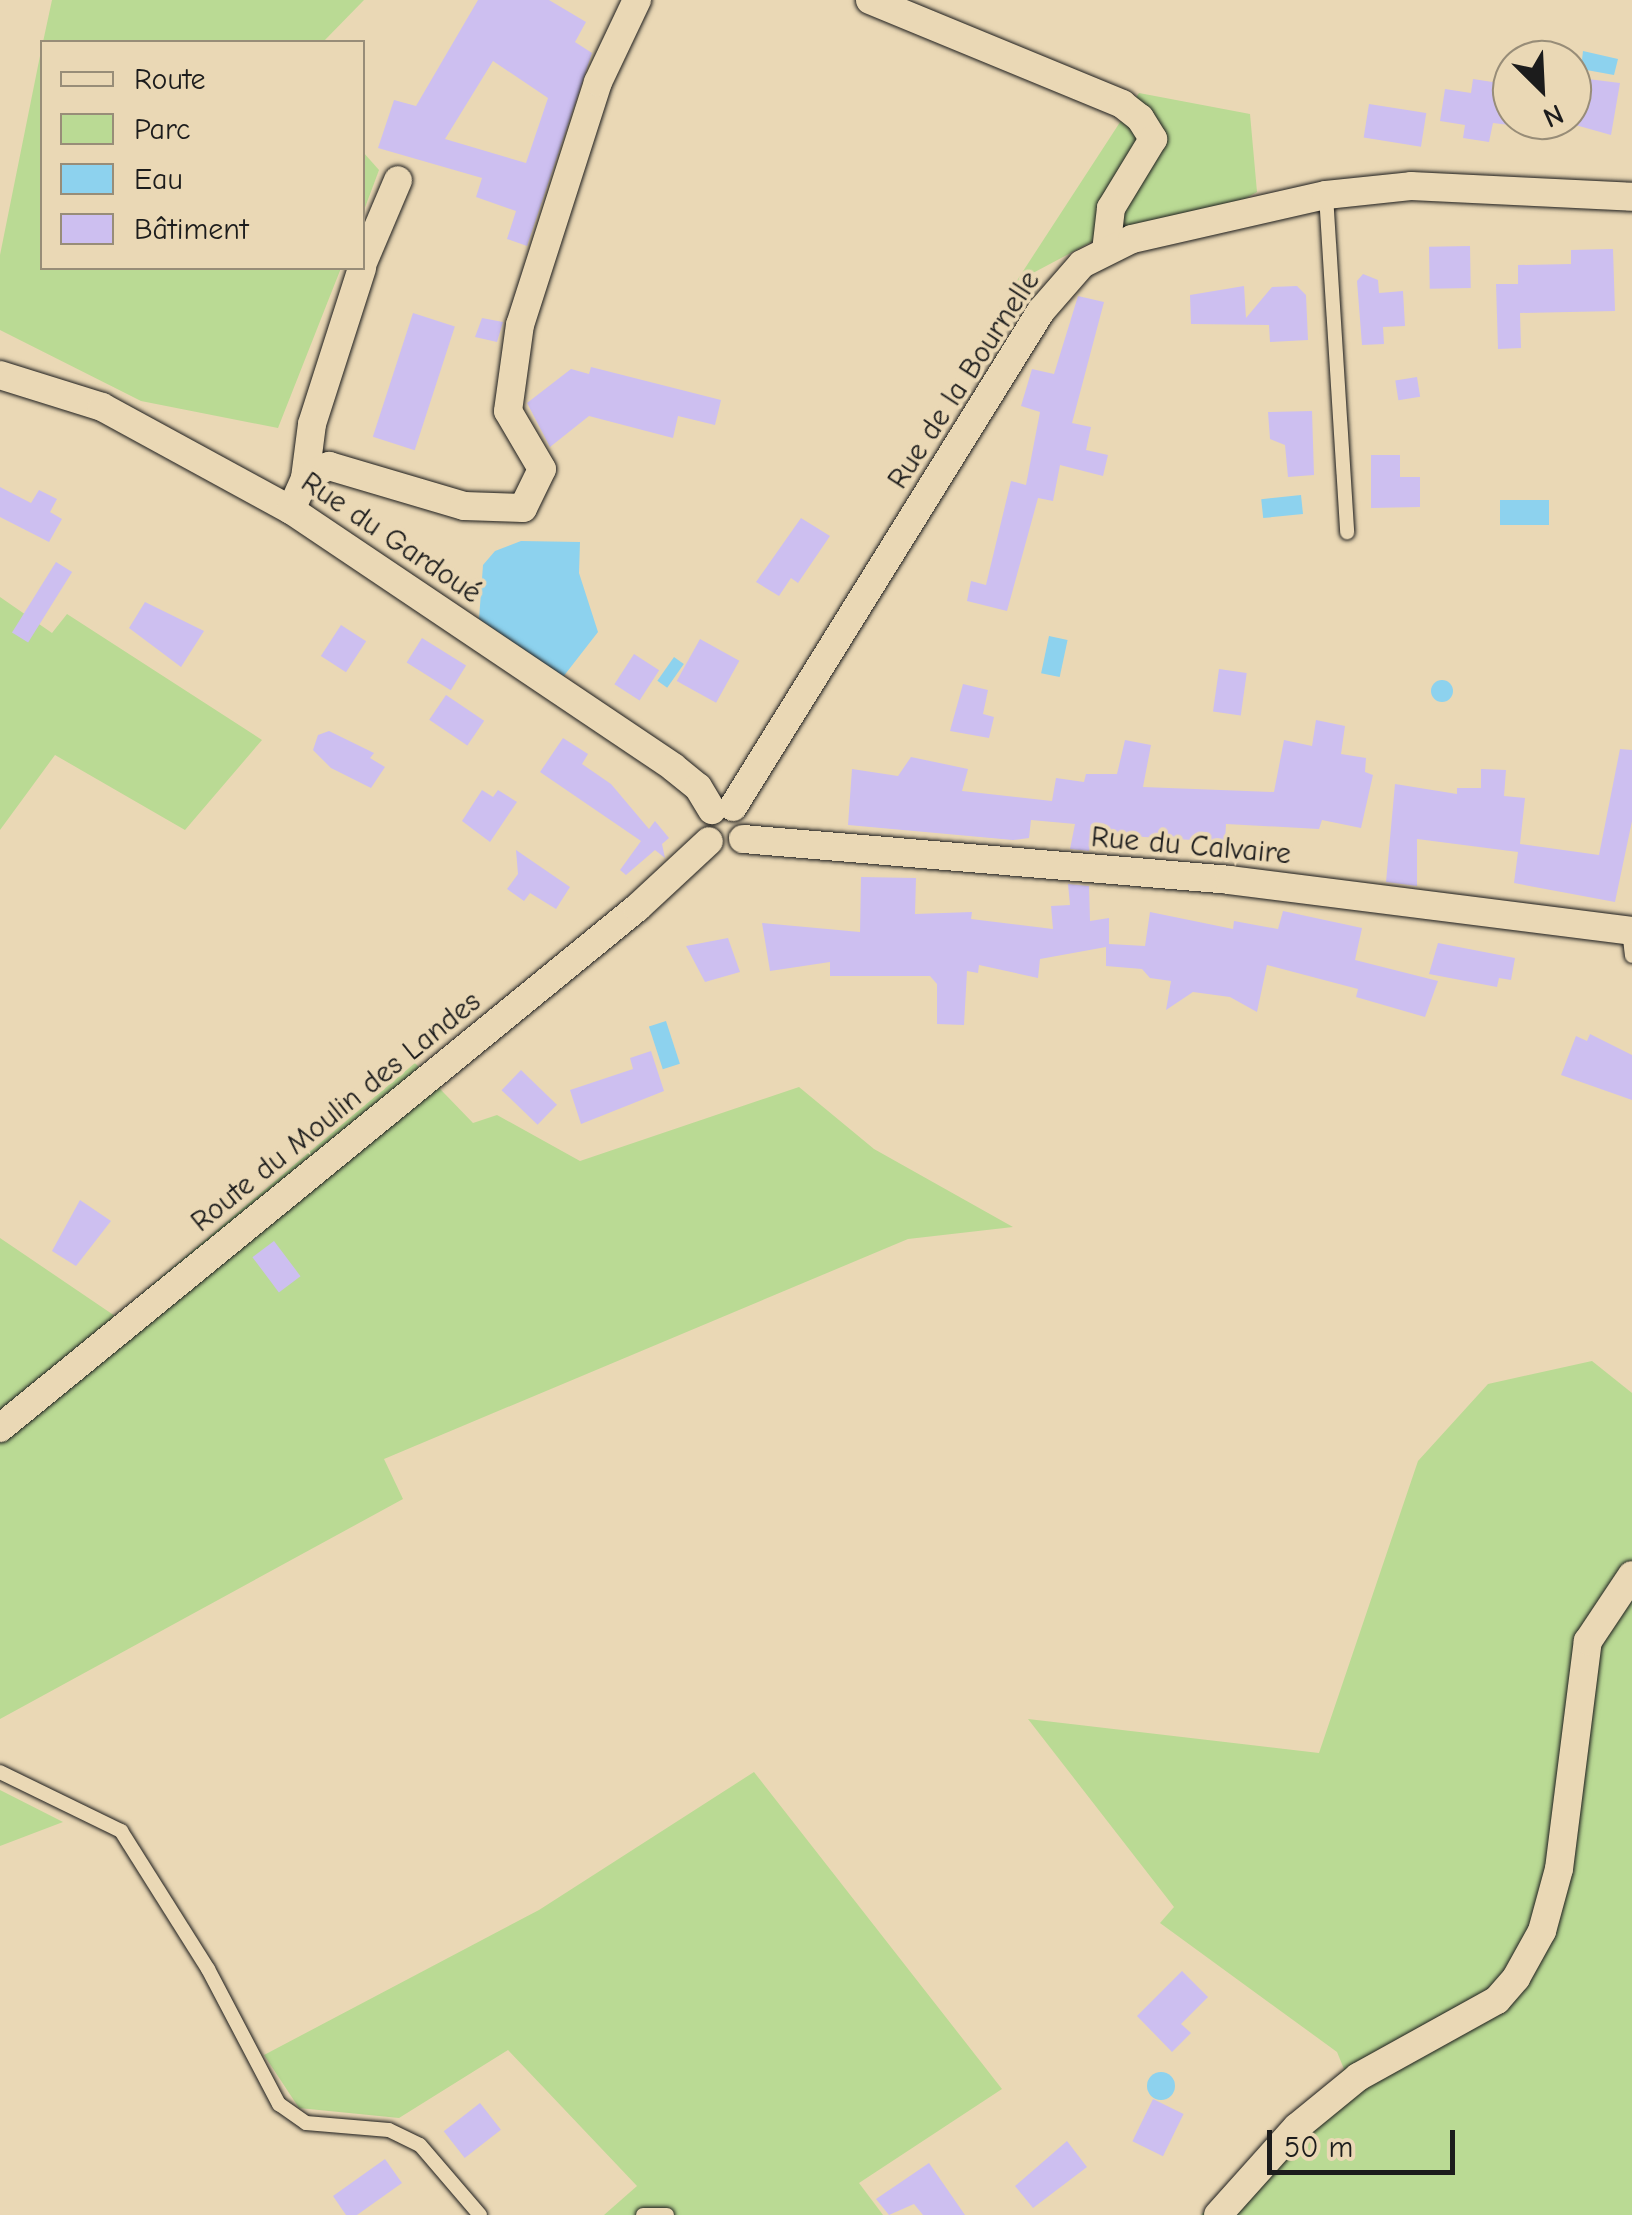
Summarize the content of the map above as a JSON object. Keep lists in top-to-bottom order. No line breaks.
{"streets":{"street":["Rue de la Bournelle","Rue du Gardoué","Rue du Calvaire","Route du Moulin des Landes"]},"crossings":[["Rue de la Bournelle","Rue du Gardoué"],["Rue de la Bournelle","Rue du Calvaire"],["Rue de la Bournelle","Route du Moulin des Landes"],["Rue du Gardoué","Rue du Calvaire"],["Rue du Gardoué","Route du Moulin des Landes"],["Rue du Calvaire","Route du Moulin des Landes"]],"legend":["Route","Parc","Eau","Bâtiment"],"scale_bar":"50 m","north":"bottom right"}
